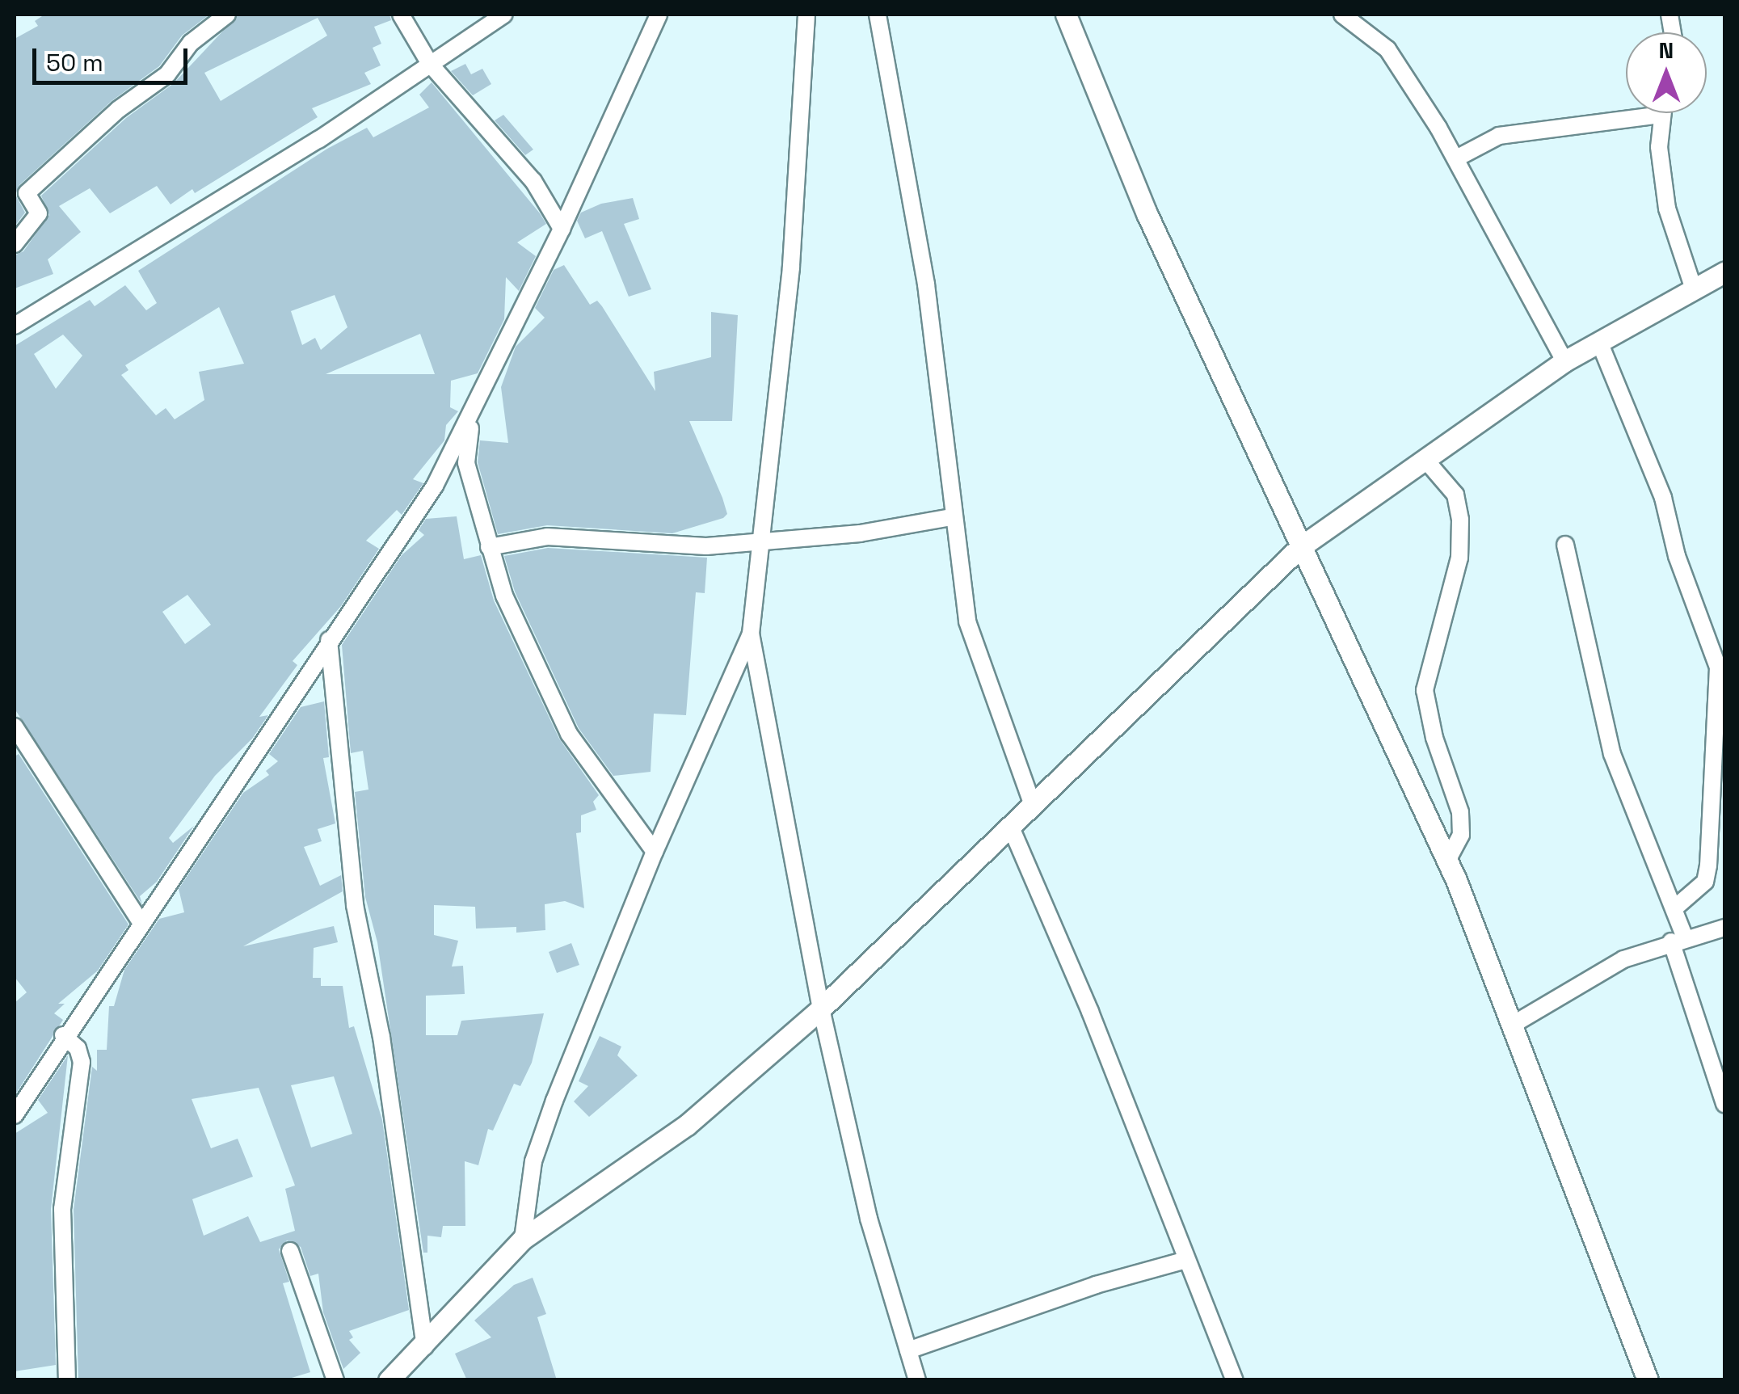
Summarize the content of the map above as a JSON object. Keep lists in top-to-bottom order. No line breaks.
{"scale_bar":"50 m","north":"top"}
